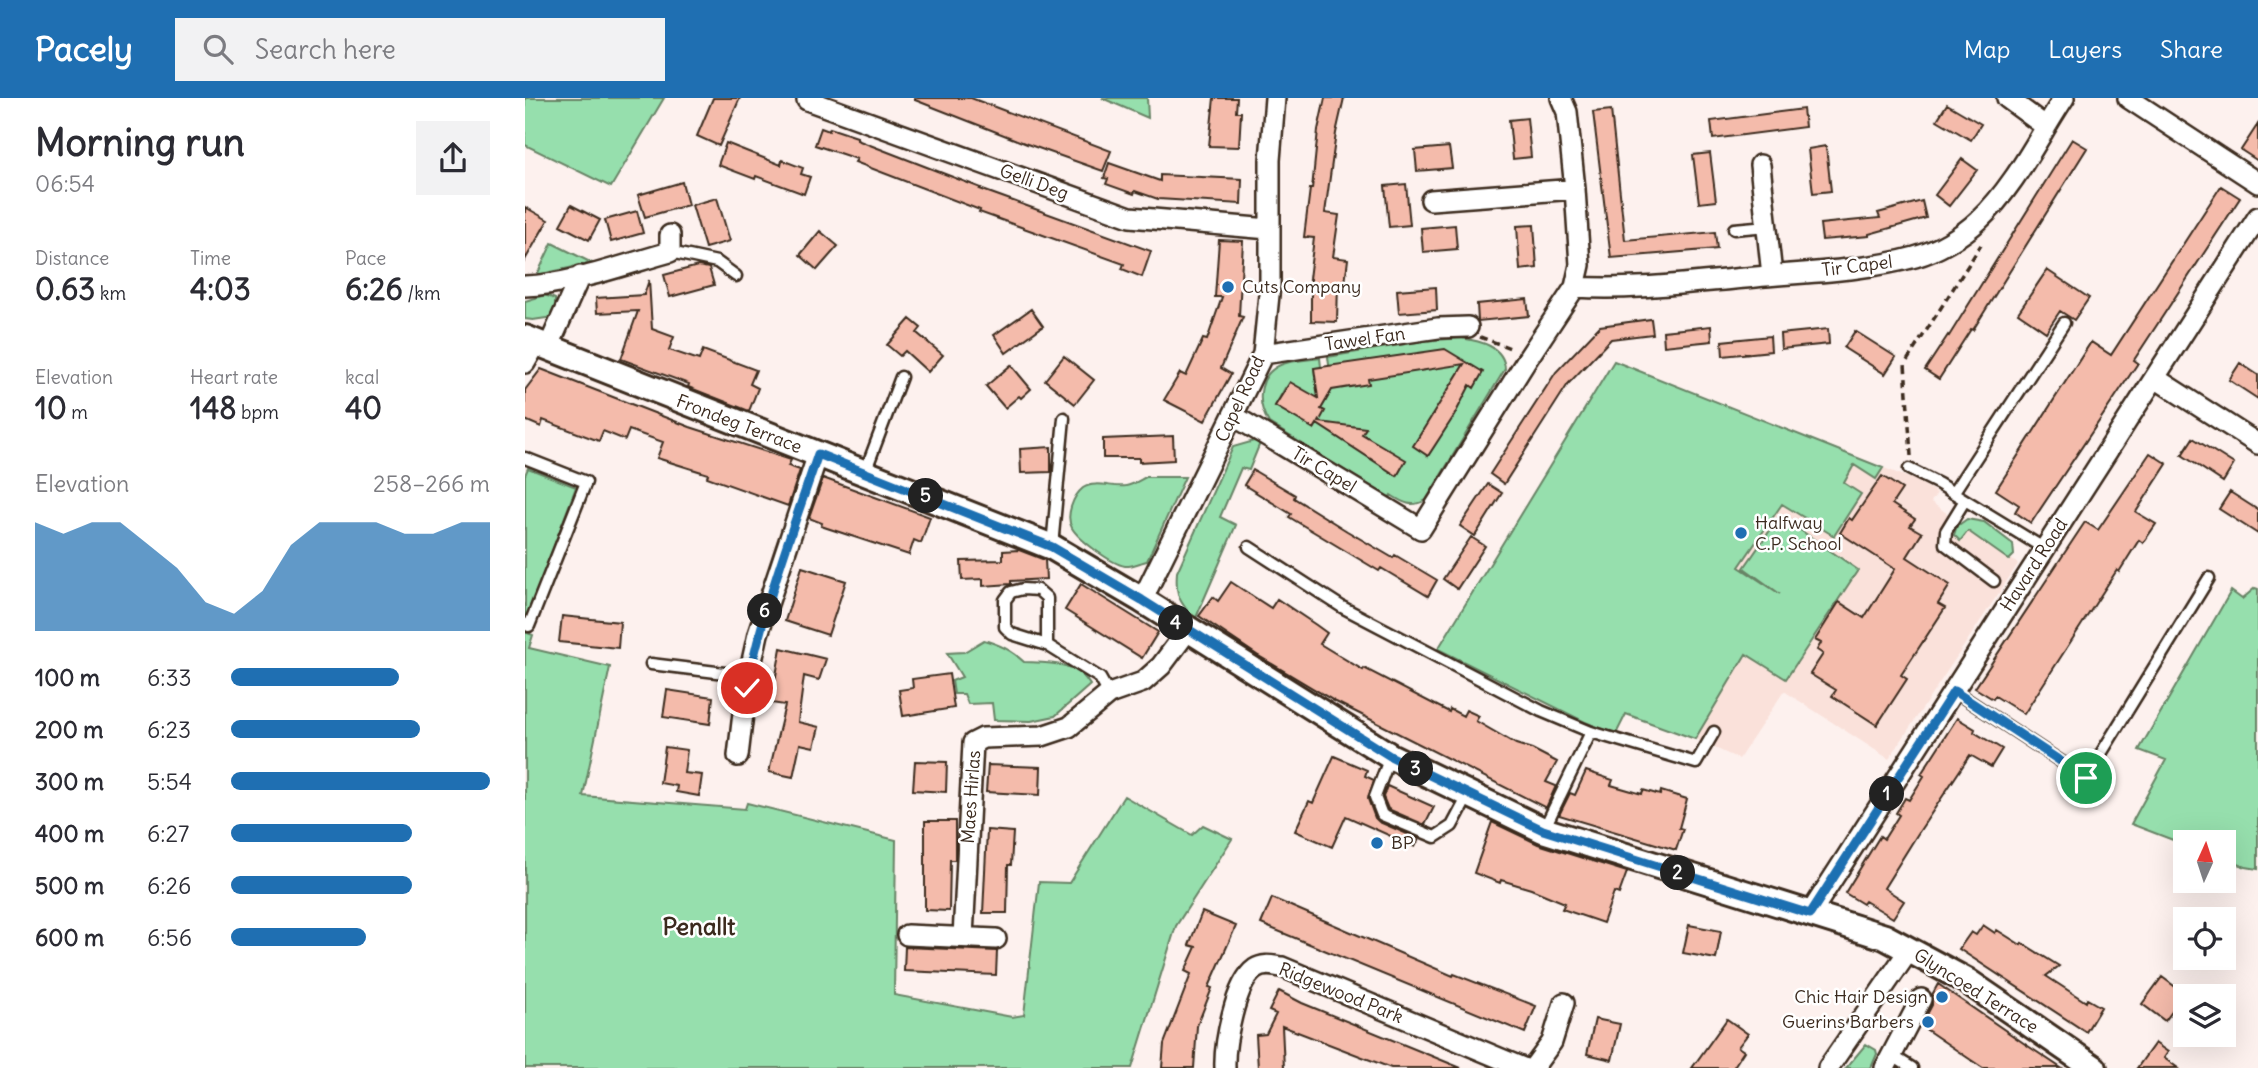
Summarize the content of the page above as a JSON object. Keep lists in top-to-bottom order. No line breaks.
{"streets":{"street":["Gelli Deg","Tir Capel","Tawel Fan","Capel Road","Frondeg Terrace","Havard Road","Maes Hirlas","Glyncoed Terrace","Ridgewood Park"]},"crossings":[["Gelli Deg","Capel Road"],["Tir Capel","Capel Road"],["Tawel Fan","Capel Road"],["Capel Road","Frondeg Terrace"],["Frondeg Terrace","Maes Hirlas"],["Frondeg Terrace","Glyncoed Terrace"],["Havard Road","Glyncoed Terrace"]],"districts":["Penallt"],"places":["Cuts Company","Halfway C.P. School","BP","Chic Hair Design","Guerins Barbers"],"north":"top","page":{"header":"Pacely","search":"Search here","nav":["Map","Layers","Share"],"heading":["Morning run","06:54"],"stats":[["Distance","0.63 km"],["Time","4:03"],["Pace","6:26 /km"],["Elevation","10 m"],["Heart rate","148 bpm"],["kcal","40"]],"chart":["Elevation","258–266 m"],"pins":["5","6","4","3","1","2"],"list":[{"name":"100 m","note":"6:33"},{"name":"200 m","note":"6:23"},{"name":"300 m","note":"5:54"},{"name":"400 m","note":"6:27"},{"name":"500 m","note":"6:26"},{"name":"600 m","note":"6:56"}]}}
